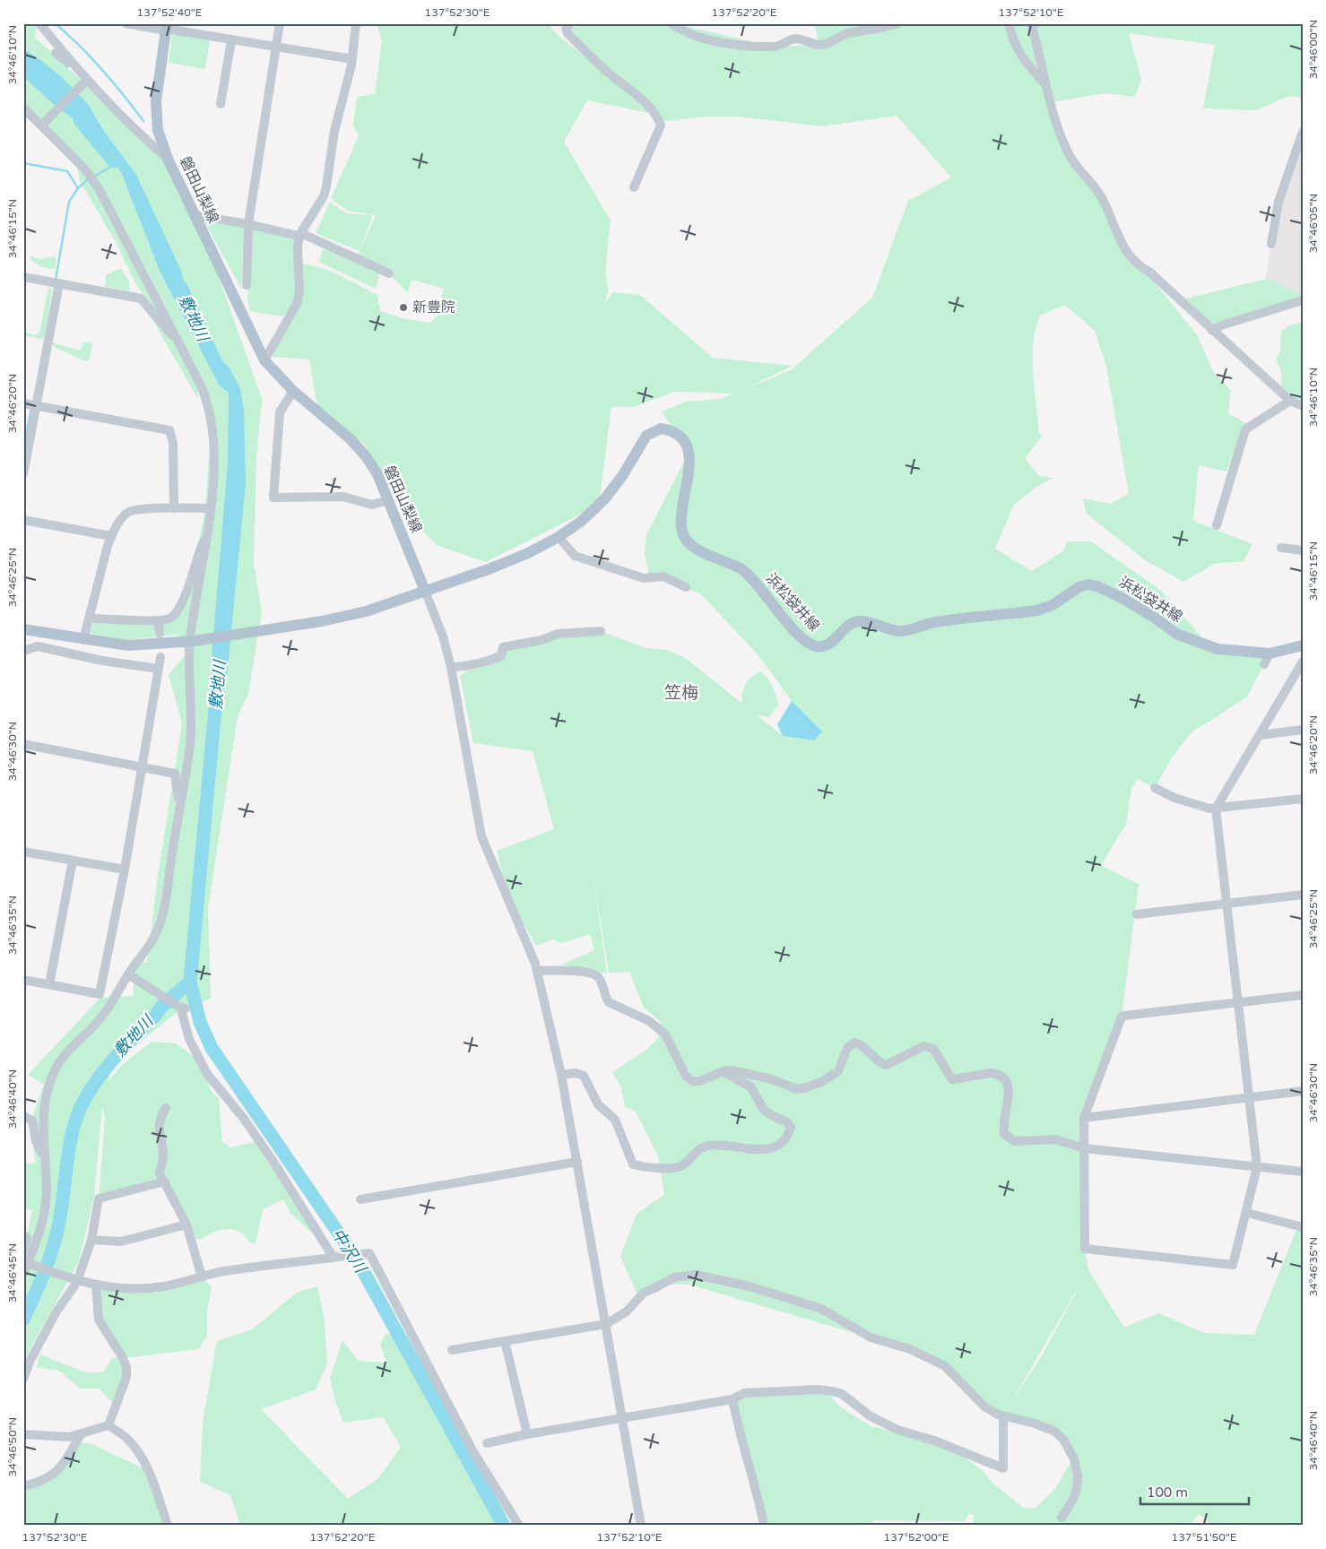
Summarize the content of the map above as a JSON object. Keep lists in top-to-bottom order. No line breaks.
{"streets":{"main road":["磐田山梨線","浜松袋井線"]},"crossings":[["磐田山梨線","浜松袋井線"]],"districts":["笠梅"],"water":["敷地川","中沢川"],"places":["新豊院"],"scale_bar":"100 m","coordinates":["137°52'40\"E","137°52'30\"E","137°52'20\"E","137°52'10\"E","34°46'00\"N","34°46'10\"N","34°46'05\"N","34°46'15\"N","34°46'20\"N","34°46'25\"N","34°46'30\"N","34°46'35\"N","34°46'40\"N","34°46'45\"N","34°46'50\"N","137°52'00\"E","137°51'50\"E"]}
